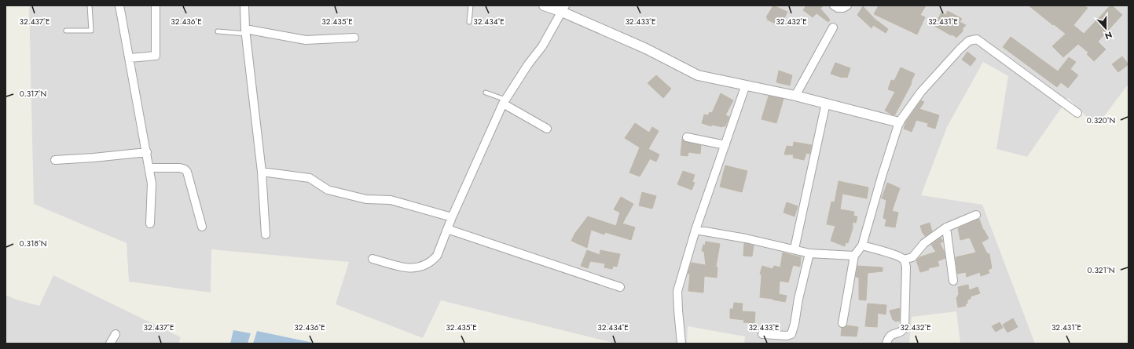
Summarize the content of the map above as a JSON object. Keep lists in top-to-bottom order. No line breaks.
{"north":"bottom","coordinates":["32.437°E","32.436°E","32.435°E","32.434°E","32.433°E","32.432°E","32.431°E","0.317°N","0.320°N","0.318°N","0.321°N"]}
